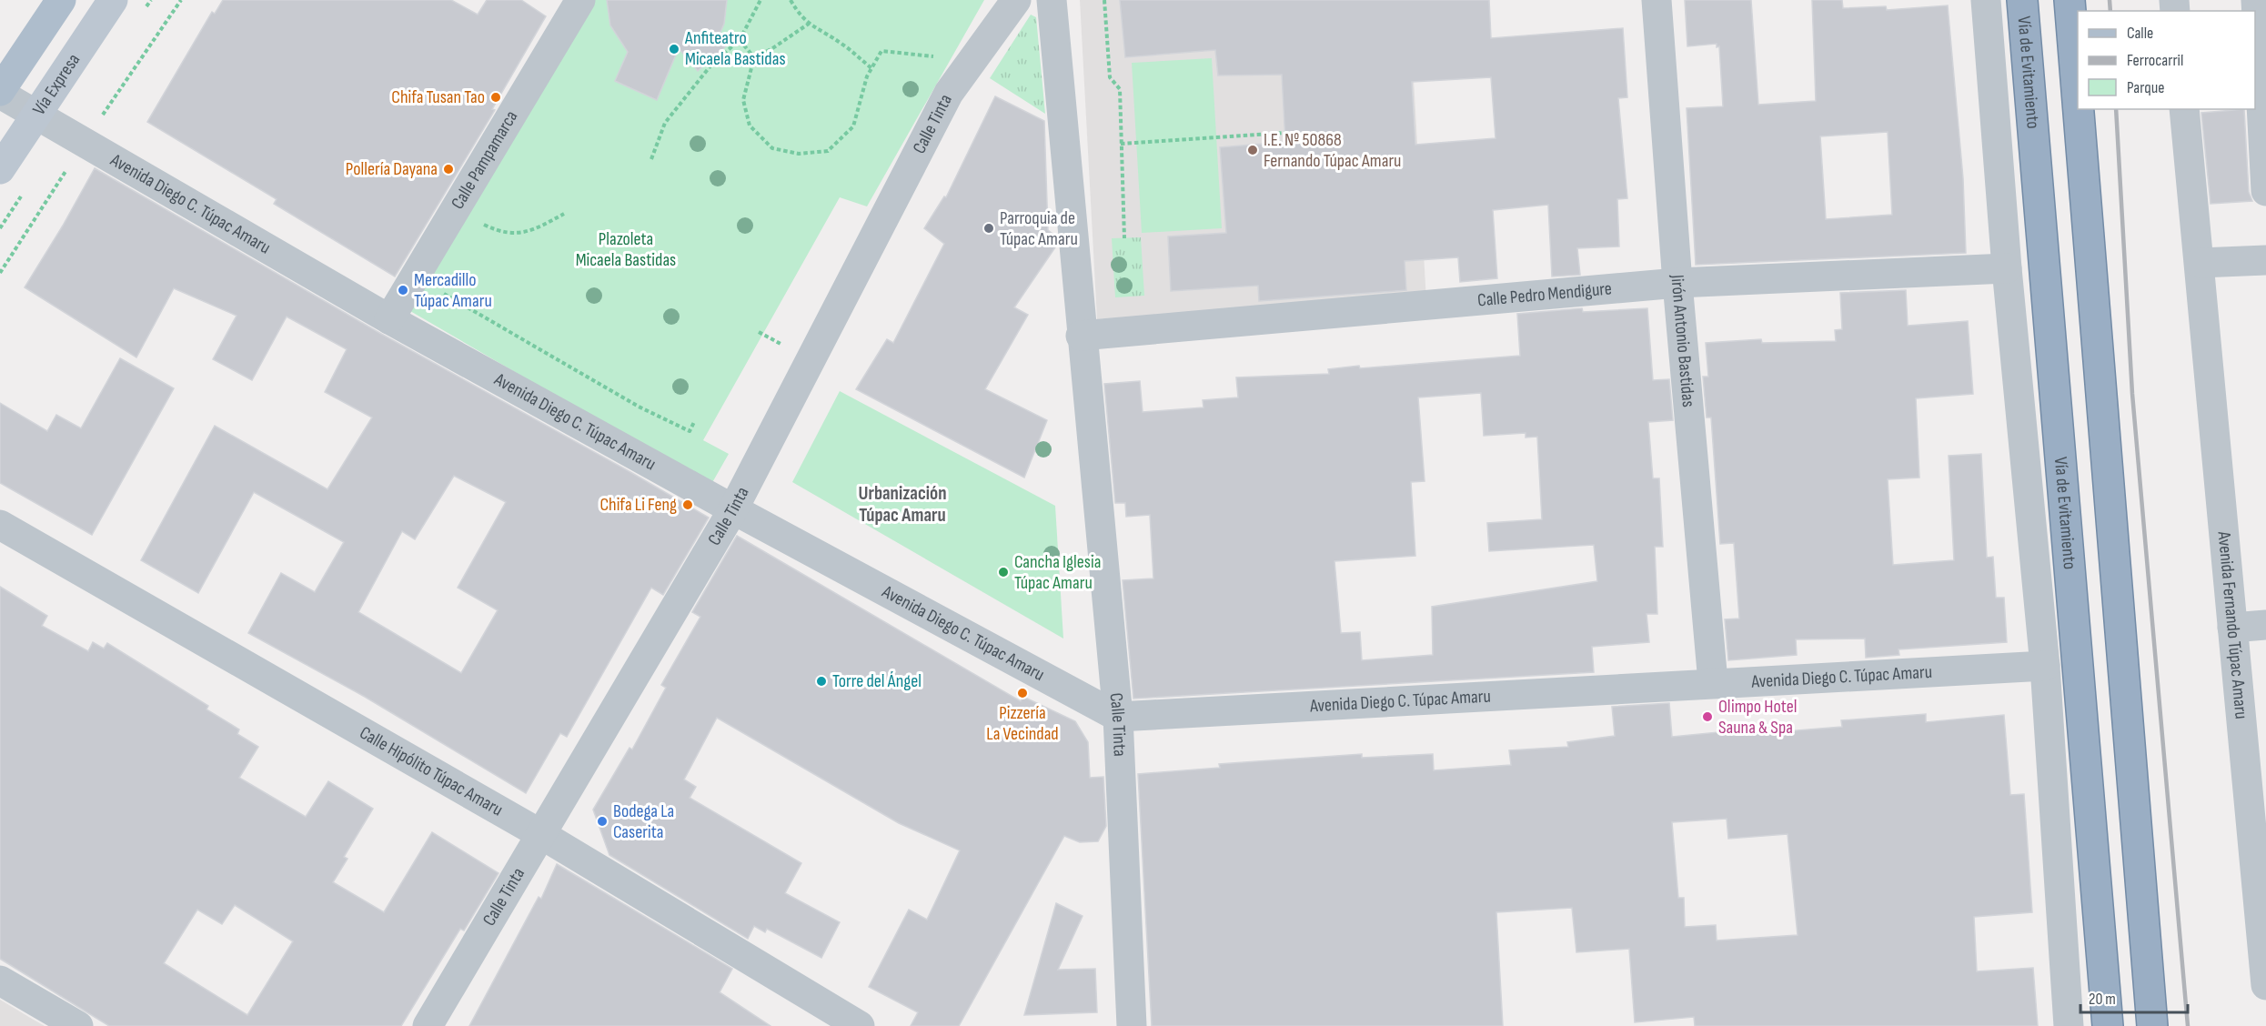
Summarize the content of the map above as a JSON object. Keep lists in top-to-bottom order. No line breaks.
{"streets":{"highway":["Vía de Evitamiento"],"main road":["Vía Expresa"],"street":["Calle Tinta","Calle Pampamarca","Avenida Diego C. Túpac Amaru","Calle Pedro Mendigure","Jirón Antonio Bastidas","Avenida Fernando Túpac Amaru","Calle Hipólito Túpac Amaru"]},"crossings":[["Vía Expresa","Avenida Diego C. Túpac Amaru"],["Calle Tinta","Avenida Diego C. Túpac Amaru"],["Calle Tinta","Calle Pedro Mendigure"],["Calle Tinta","Calle Hipólito Túpac Amaru"],["Calle Pampamarca","Avenida Diego C. Túpac Amaru"],["Avenida Diego C. Túpac Amaru","Jirón Antonio Bastidas"],["Calle Pedro Mendigure","Jirón Antonio Bastidas"]],"districts":["Urbanización Túpac Amaru"],"parks":["Plazoleta Micaela Bastidas"],"places":["Anfiteatro Micaela Bastidas","Chifa Tusan Tao","I.E. Nº 50868 Fernando Túpac Amaru","Pollería Dayana","Parroquia de Túpac Amaru","Mercadillo Túpac Amaru","Chifa Li Feng","Cancha Iglesia Túpac Amaru","Torre del Ángel","Pizzería La Vecindad","Olimpo Hotel Sauna & Spa","Bodega La Caserita"],"legend":["Calle","Ferrocarril","Parque"],"scale_bar":"20 m"}
